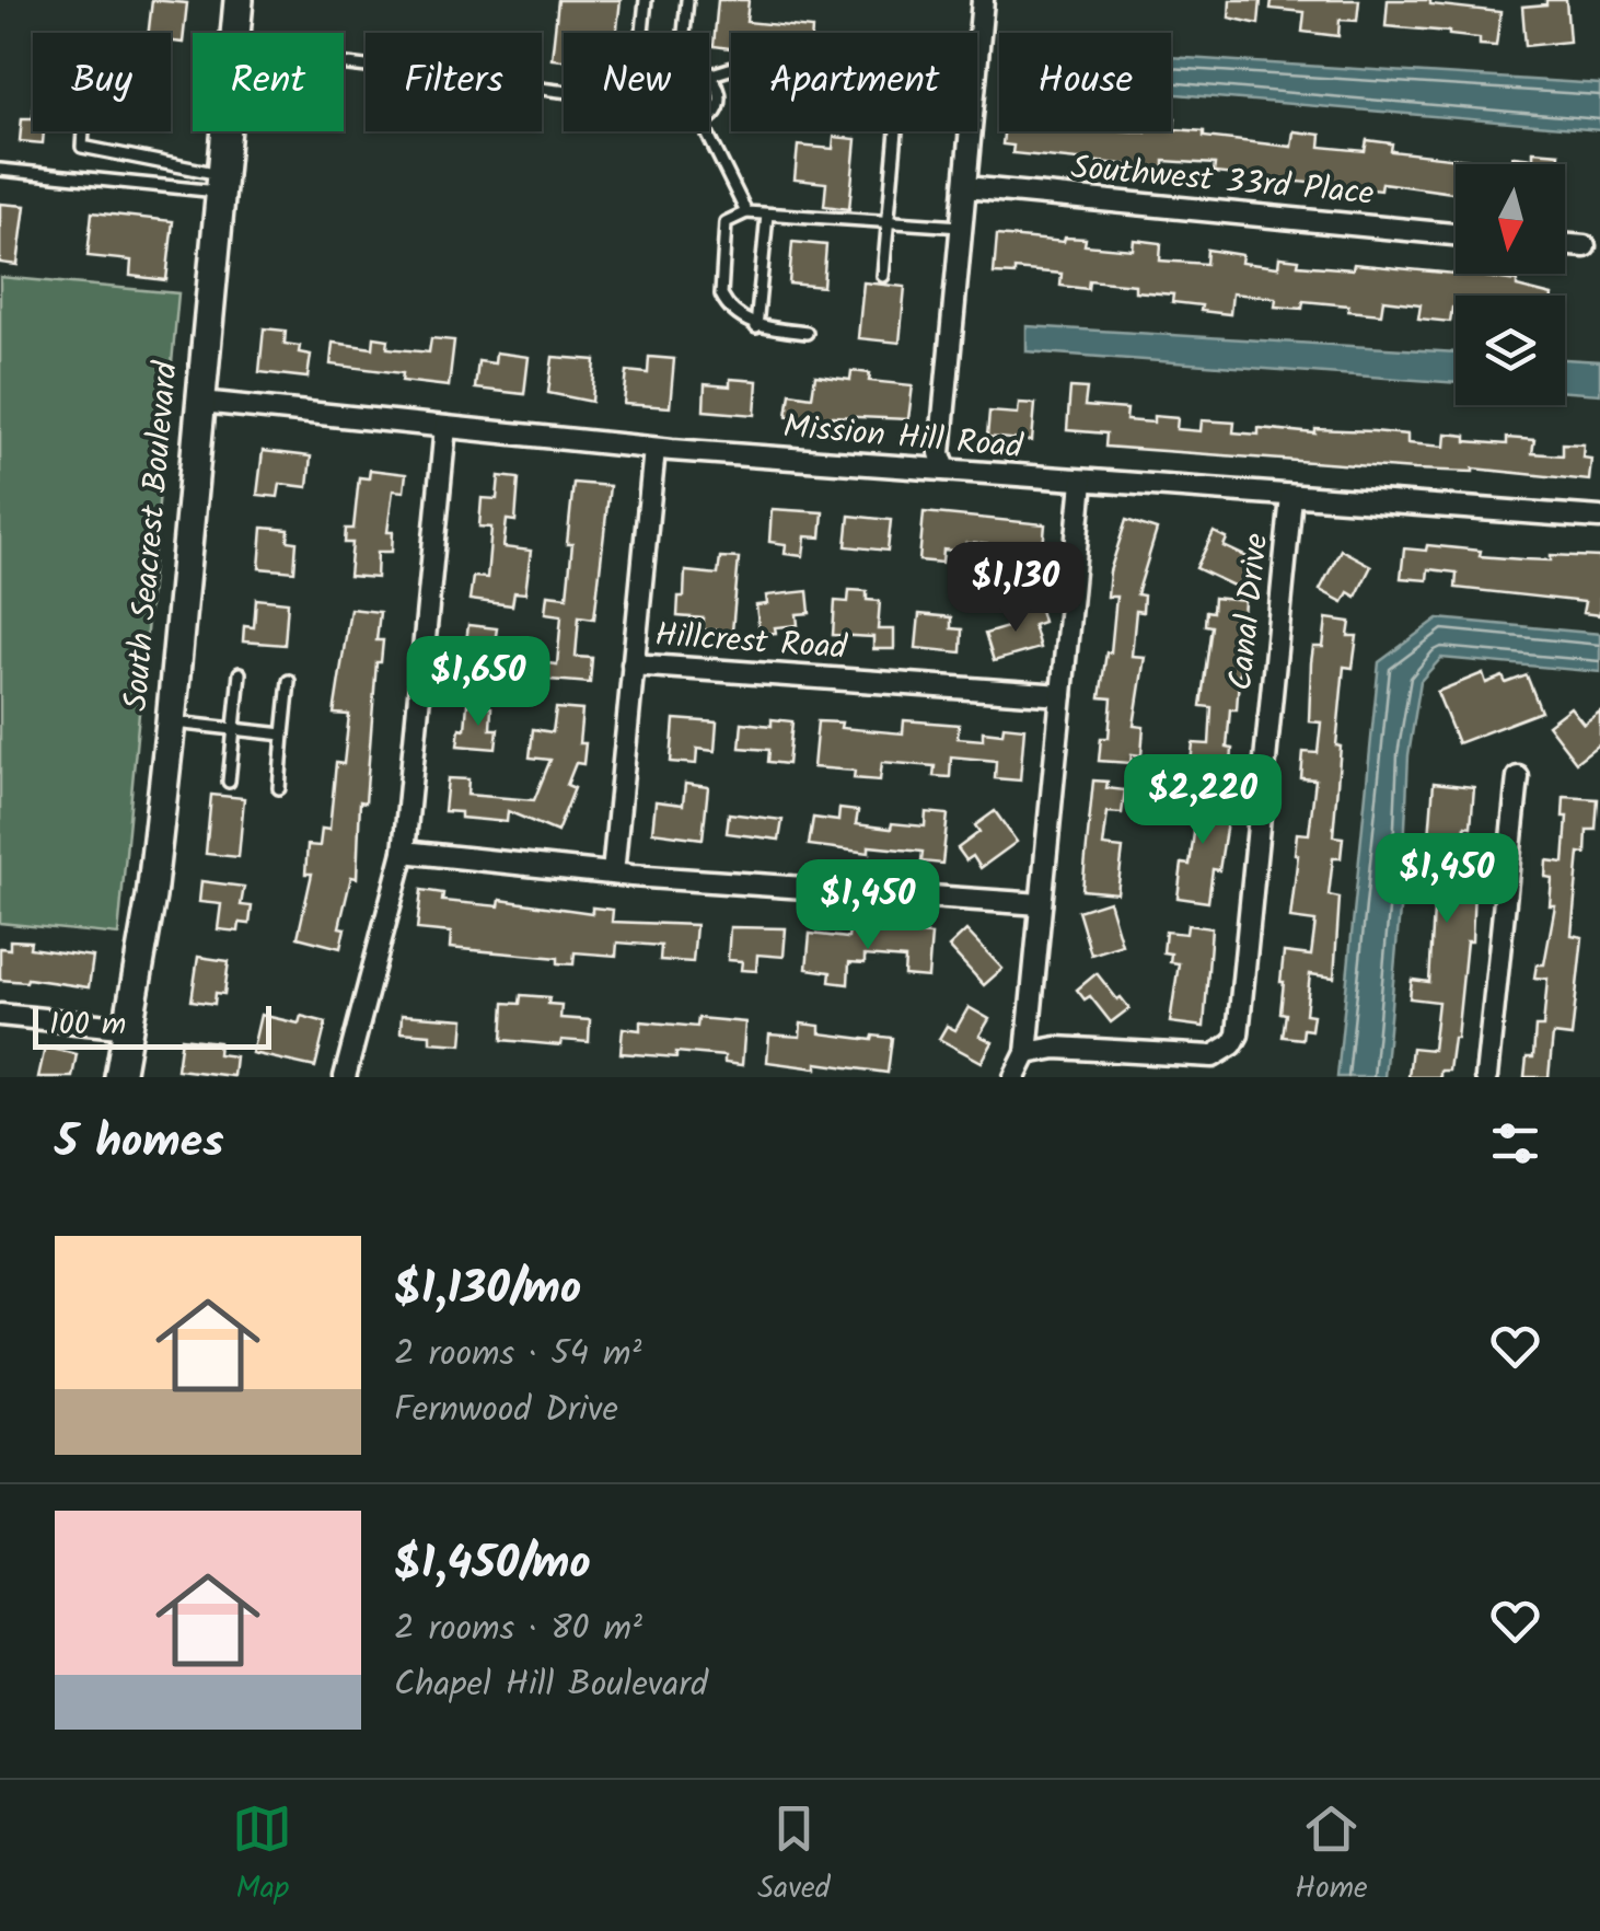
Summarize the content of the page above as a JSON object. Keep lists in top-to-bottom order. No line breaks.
{"streets":{"street":["Southwest 33rd Place","Mission Hill Road","South Seacrest Boulevard","Canal Drive","Hillcrest Road"]},"crossings":[["Mission Hill Road","South Seacrest Boulevard"],["Mission Hill Road","Canal Drive"]],"scale_bar":"100 m","north":"bottom","page":{"chip":["Buy","Rent","Filters","New","Apartment","House"],"price":["$1,130","$1,650","$2,220","$1,450","$1,450"],"scale":"100 m","heading":"5 homes","list":[{"name":"$1,130/mo","note":"2 rooms · 54 m² · Fernwood Drive"},{"name":"$1,450/mo","note":"2 rooms · 80 m² · Chapel Hill Boulevard"}],"tabs":["Map","Saved","Home"]}}
